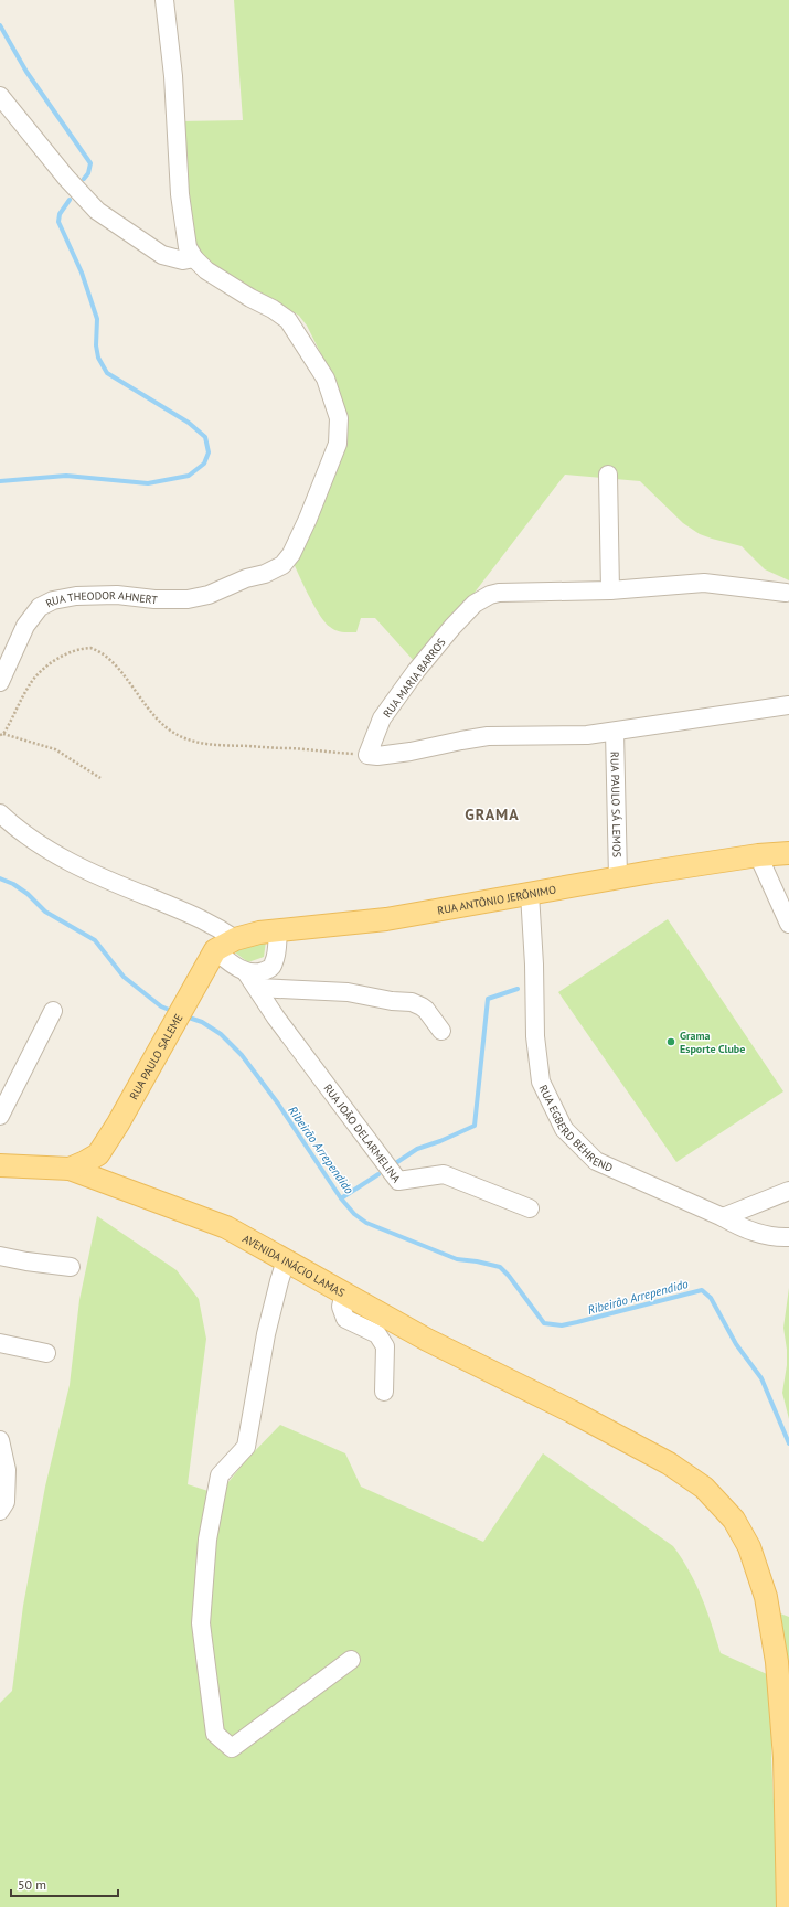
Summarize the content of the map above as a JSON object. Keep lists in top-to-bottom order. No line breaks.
{"streets":{"main road":["RUA ANTÔNIO JERÔNIMO","RUA PAULO SALEME","AVENIDA INÁCIO LAMAS"],"street":["RUA THEODOR AHNERT","RUA MARIA BARROS","RUA PAULO SÁ LEMOS","RUA EGBERD BEHREND","RUA JOÃO DELARMELINA"]},"crossings":[["RUA PAULO SÁ LEMOS","RUA ANTÔNIO JERÔNIMO"],["RUA ANTÔNIO JERÔNIMO","RUA EGBERD BEHREND"],["RUA PAULO SALEME","AVENIDA INÁCIO LAMAS"]],"districts":["GRAMA"],"water":["Ribeirão Arrependido"],"places":["Grama Esporte Clube"],"scale_bar":"50 m"}
